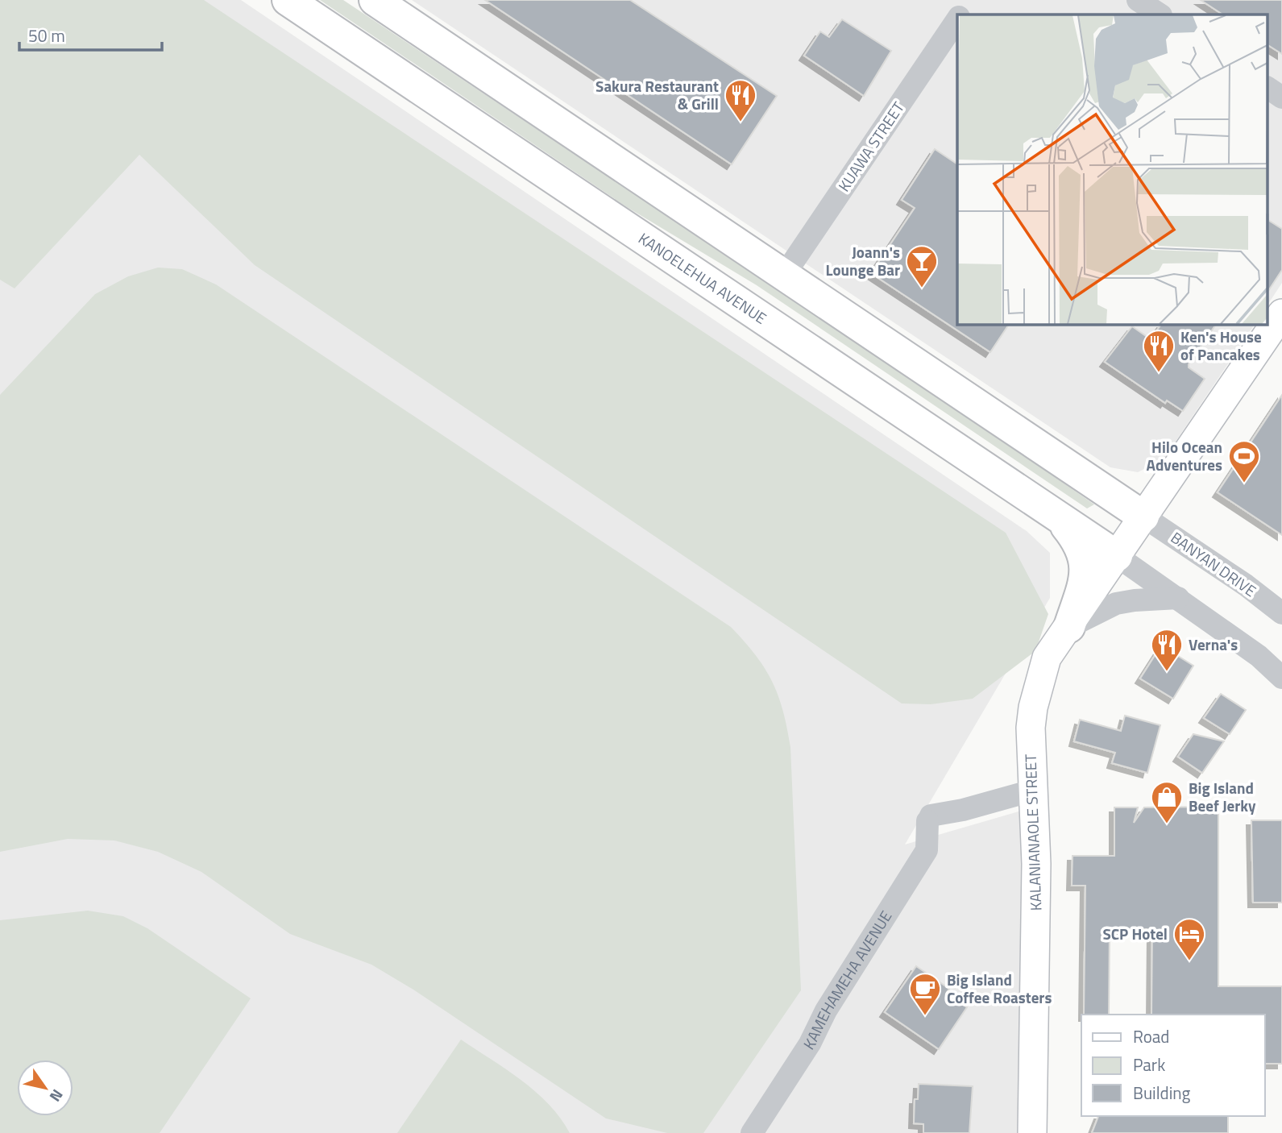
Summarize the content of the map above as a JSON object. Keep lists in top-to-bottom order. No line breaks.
{"streets":{"highway":["KANOELEHUA AVENUE"],"main road":["KALANIANAOLE STREET"],"street":["KUAWA STREET","BANYAN DRIVE","KAMEHAMEHA AVENUE"]},"crossings":[["KANOELEHUA AVENUE","KALANIANAOLE STREET"],["KALANIANAOLE STREET","KAMEHAMEHA AVENUE"]],"places":{"restaurant":["Sakura Restaurant & Grill","Ken's House of Pancakes","Verna's"],"bar":["Joann's Lounge Bar"],"sports":["Hilo Ocean Adventures"],"shop":["Big Island Beef Jerky"],"hotel":["SCP Hotel"],"cafe":["Big Island Coffee Roasters"]},"legend":["Road","Park","Building"],"scale_bar":"50 m","north":"bottom right"}
